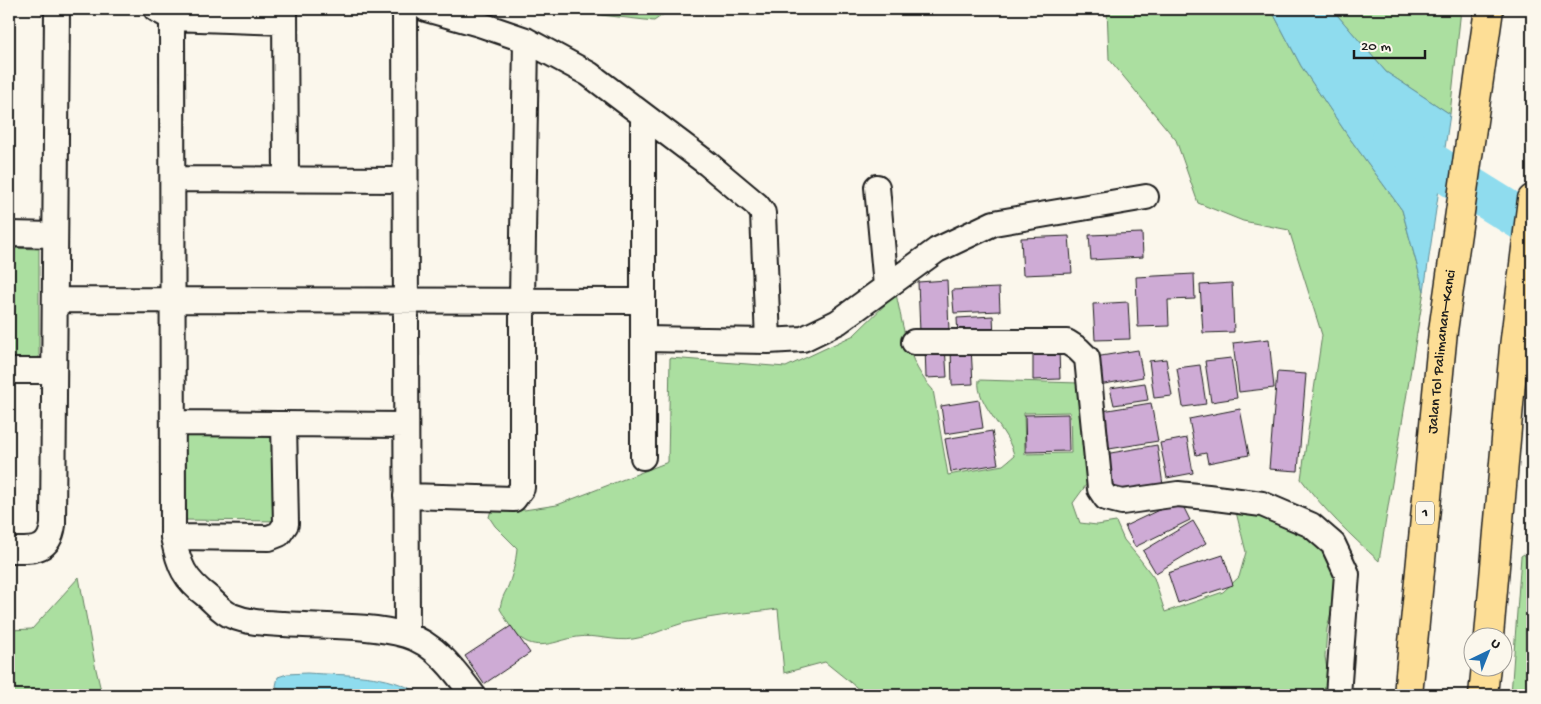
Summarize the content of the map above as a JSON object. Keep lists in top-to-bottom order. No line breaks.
{"streets":{"highway":["Jalan Tol Palimanan–Kanci","1"]},"scale_bar":"20 m","north":"top right"}
